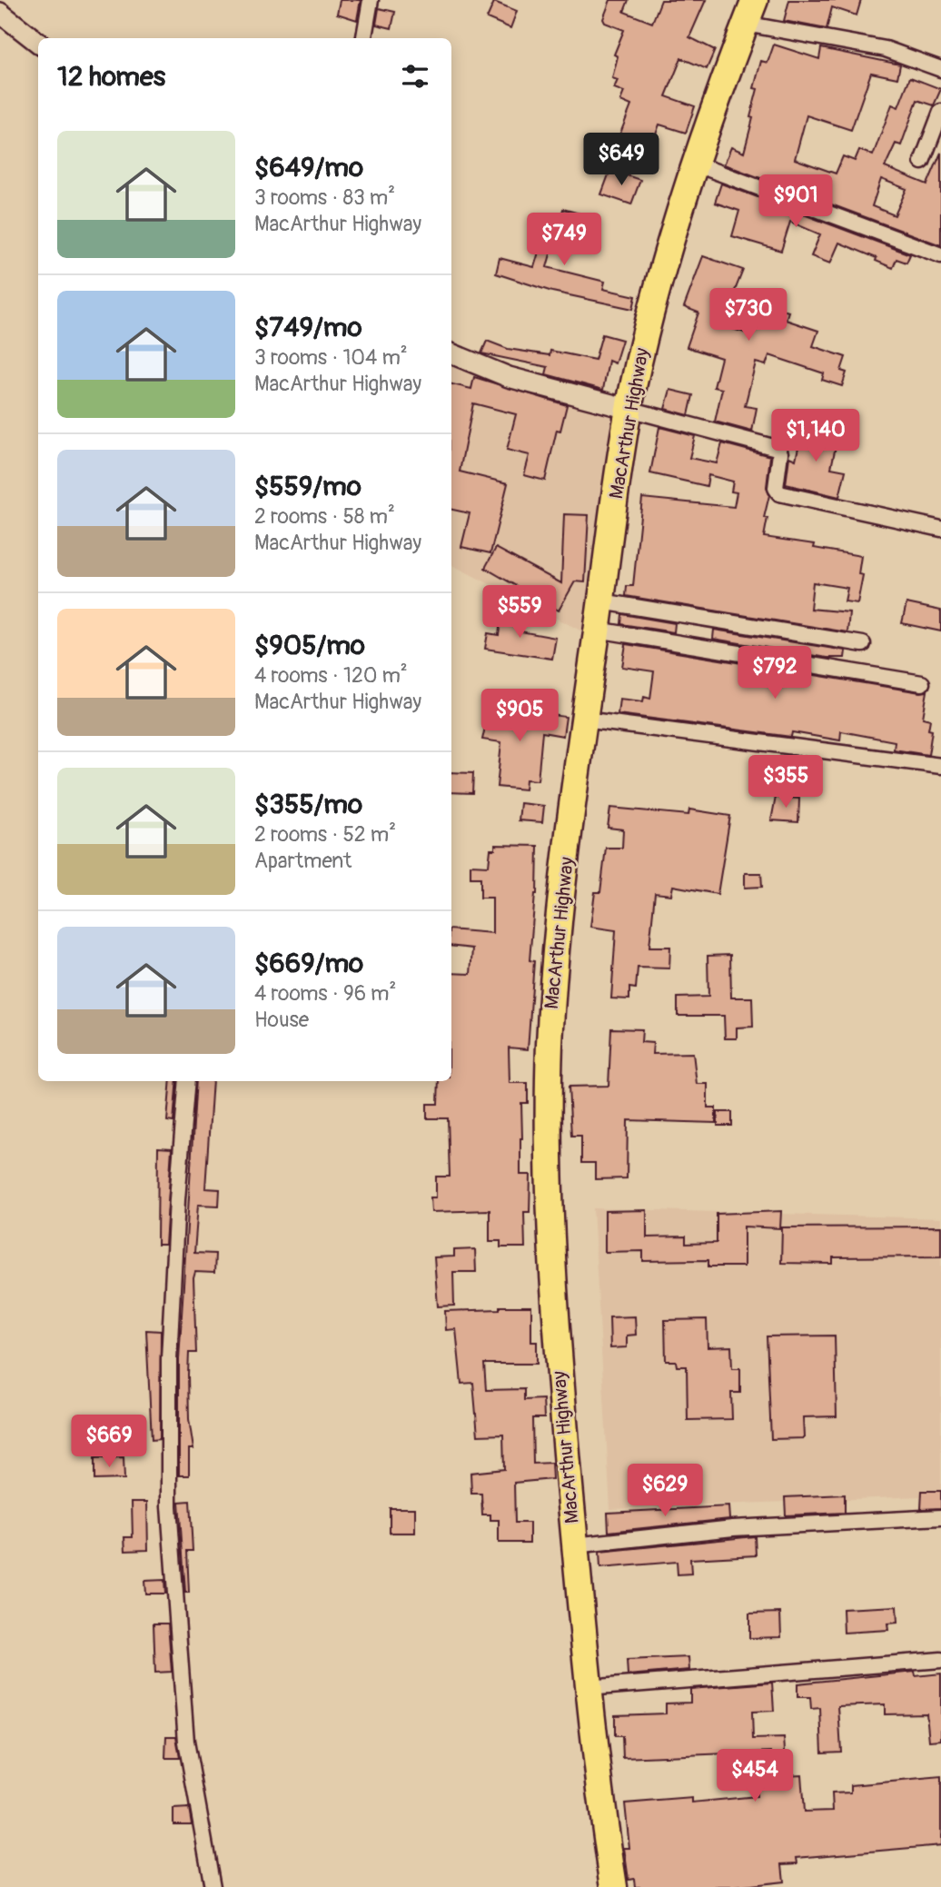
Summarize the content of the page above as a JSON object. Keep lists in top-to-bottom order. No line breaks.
{"streets":{"highway":["MacArthur Highway"]},"page":{"heading":"12 homes","list":[{"name":"$649/mo","note":"3 rooms · 83 m² · MacArthur Highway"},{"name":"$749/mo","note":"3 rooms · 104 m² · MacArthur Highway"},{"name":"$559/mo","note":"2 rooms · 58 m² · MacArthur Highway"},{"name":"$905/mo","note":"4 rooms · 120 m² · MacArthur Highway"},{"name":"$355/mo","note":"2 rooms · 52 m² · Apartment"},{"name":"$669/mo","note":"4 rooms · 96 m² · House"}],"price":["$649","$901","$749","$730","$1,140","$559","$792","$905","$355","$669","$629","$454"]}}
